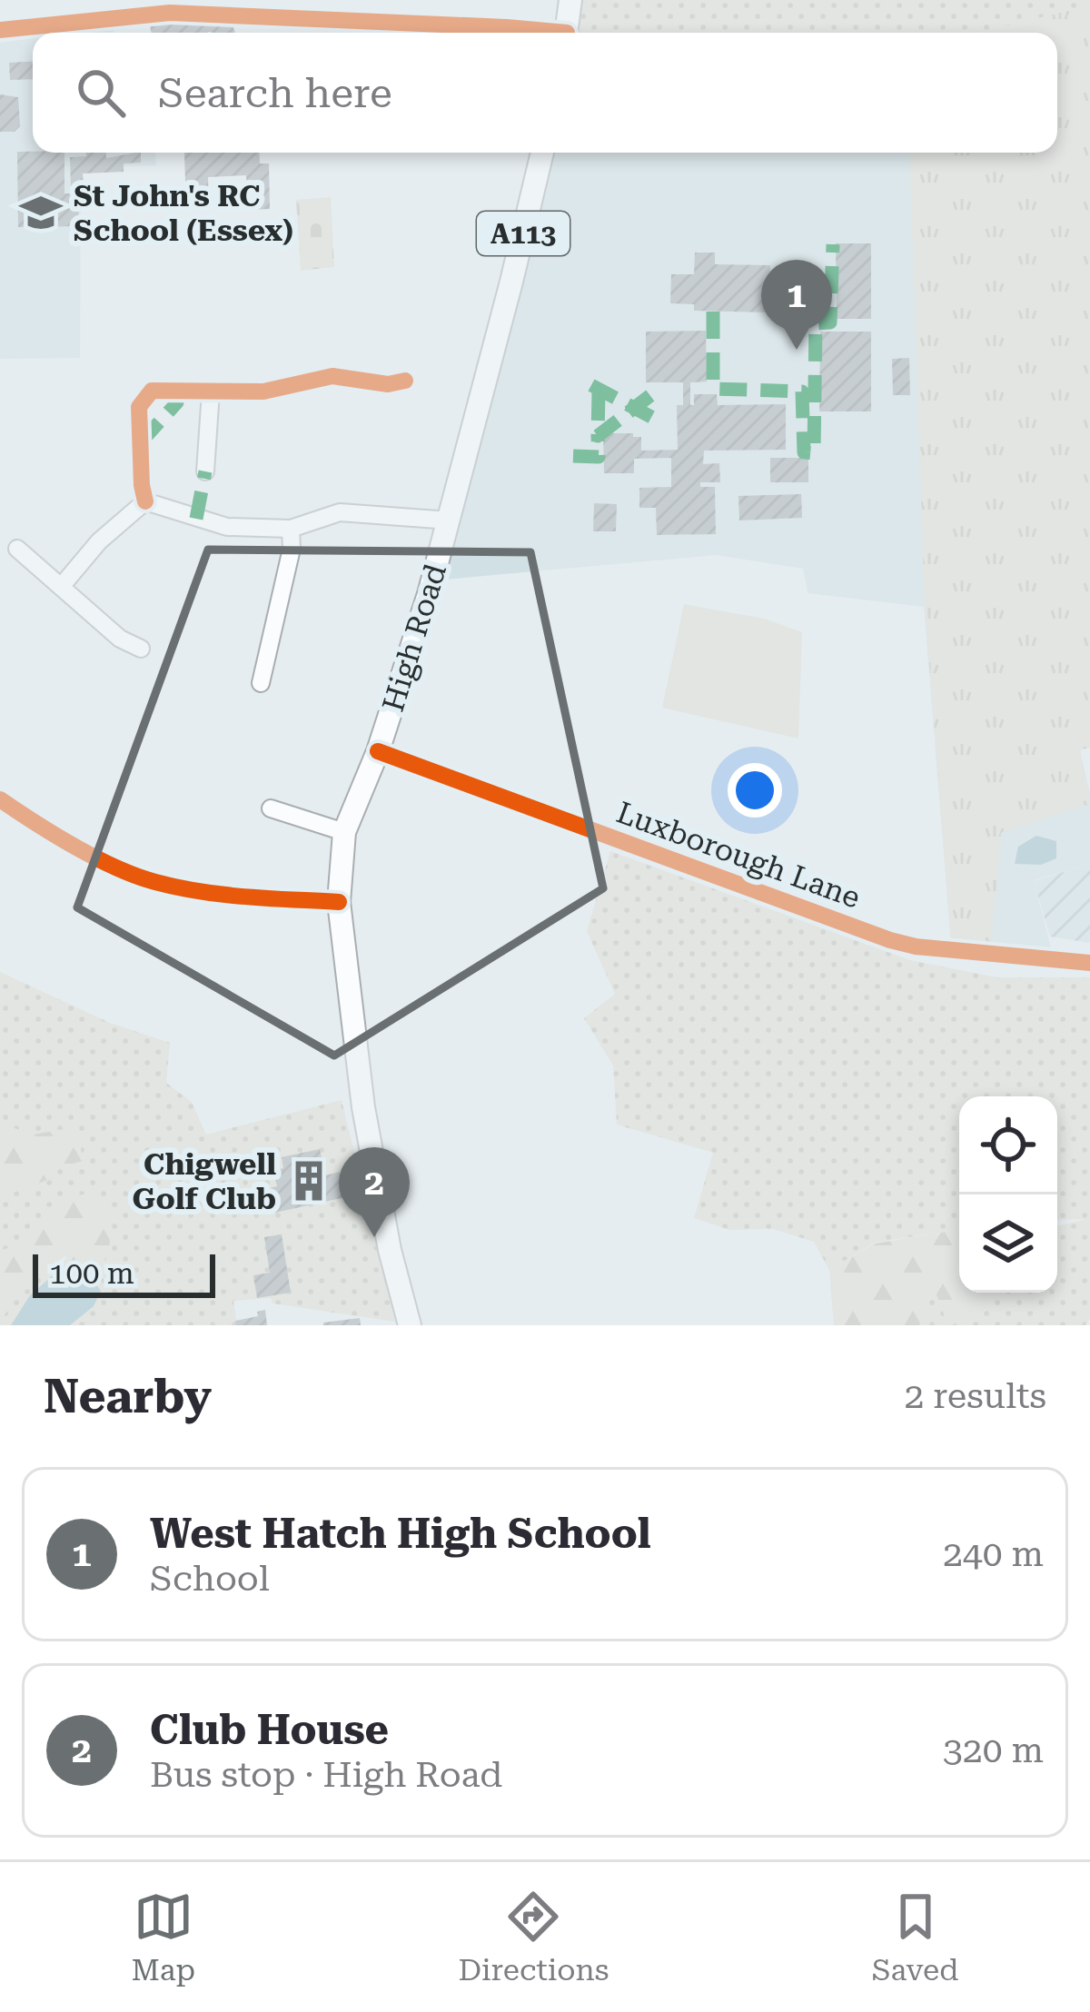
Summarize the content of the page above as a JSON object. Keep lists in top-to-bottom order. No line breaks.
{"streets":{"main road":["A113","High Road"],"street":["Luxborough Lane"]},"crossings":[["High Road","Luxborough Lane"]],"places":{"school or university":["St John's RC School (Essex)"],"building":["Chigwell Golf Club"]},"scale_bar":"100 m","page":{"search":"Search here","pins":["1","2"],"scale":"100 m","heading":["Nearby","2 results"],"list":[{"mark":"1","name":"West Hatch High School","note":"School","value":"240 m"},{"mark":"2","name":"Club House","note":"Bus stop · High Road","value":"320 m"}],"nav":["Map","Directions","Saved"]}}
